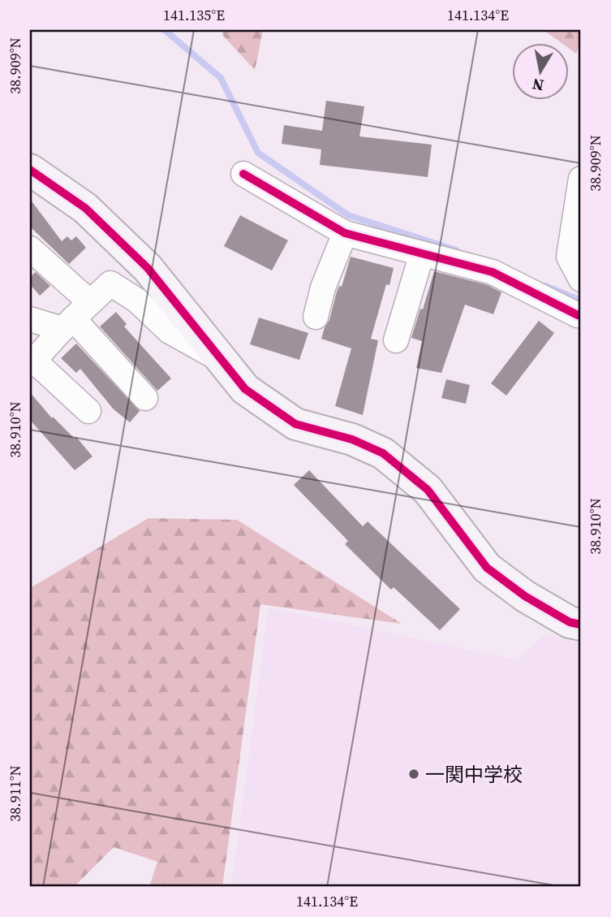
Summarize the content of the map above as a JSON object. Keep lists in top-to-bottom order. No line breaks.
{"places":["一関中学校"],"north":"bottom","coordinates":["141.135°E","141.134°E","38.909°N","38.910°N","38.911°N"]}
